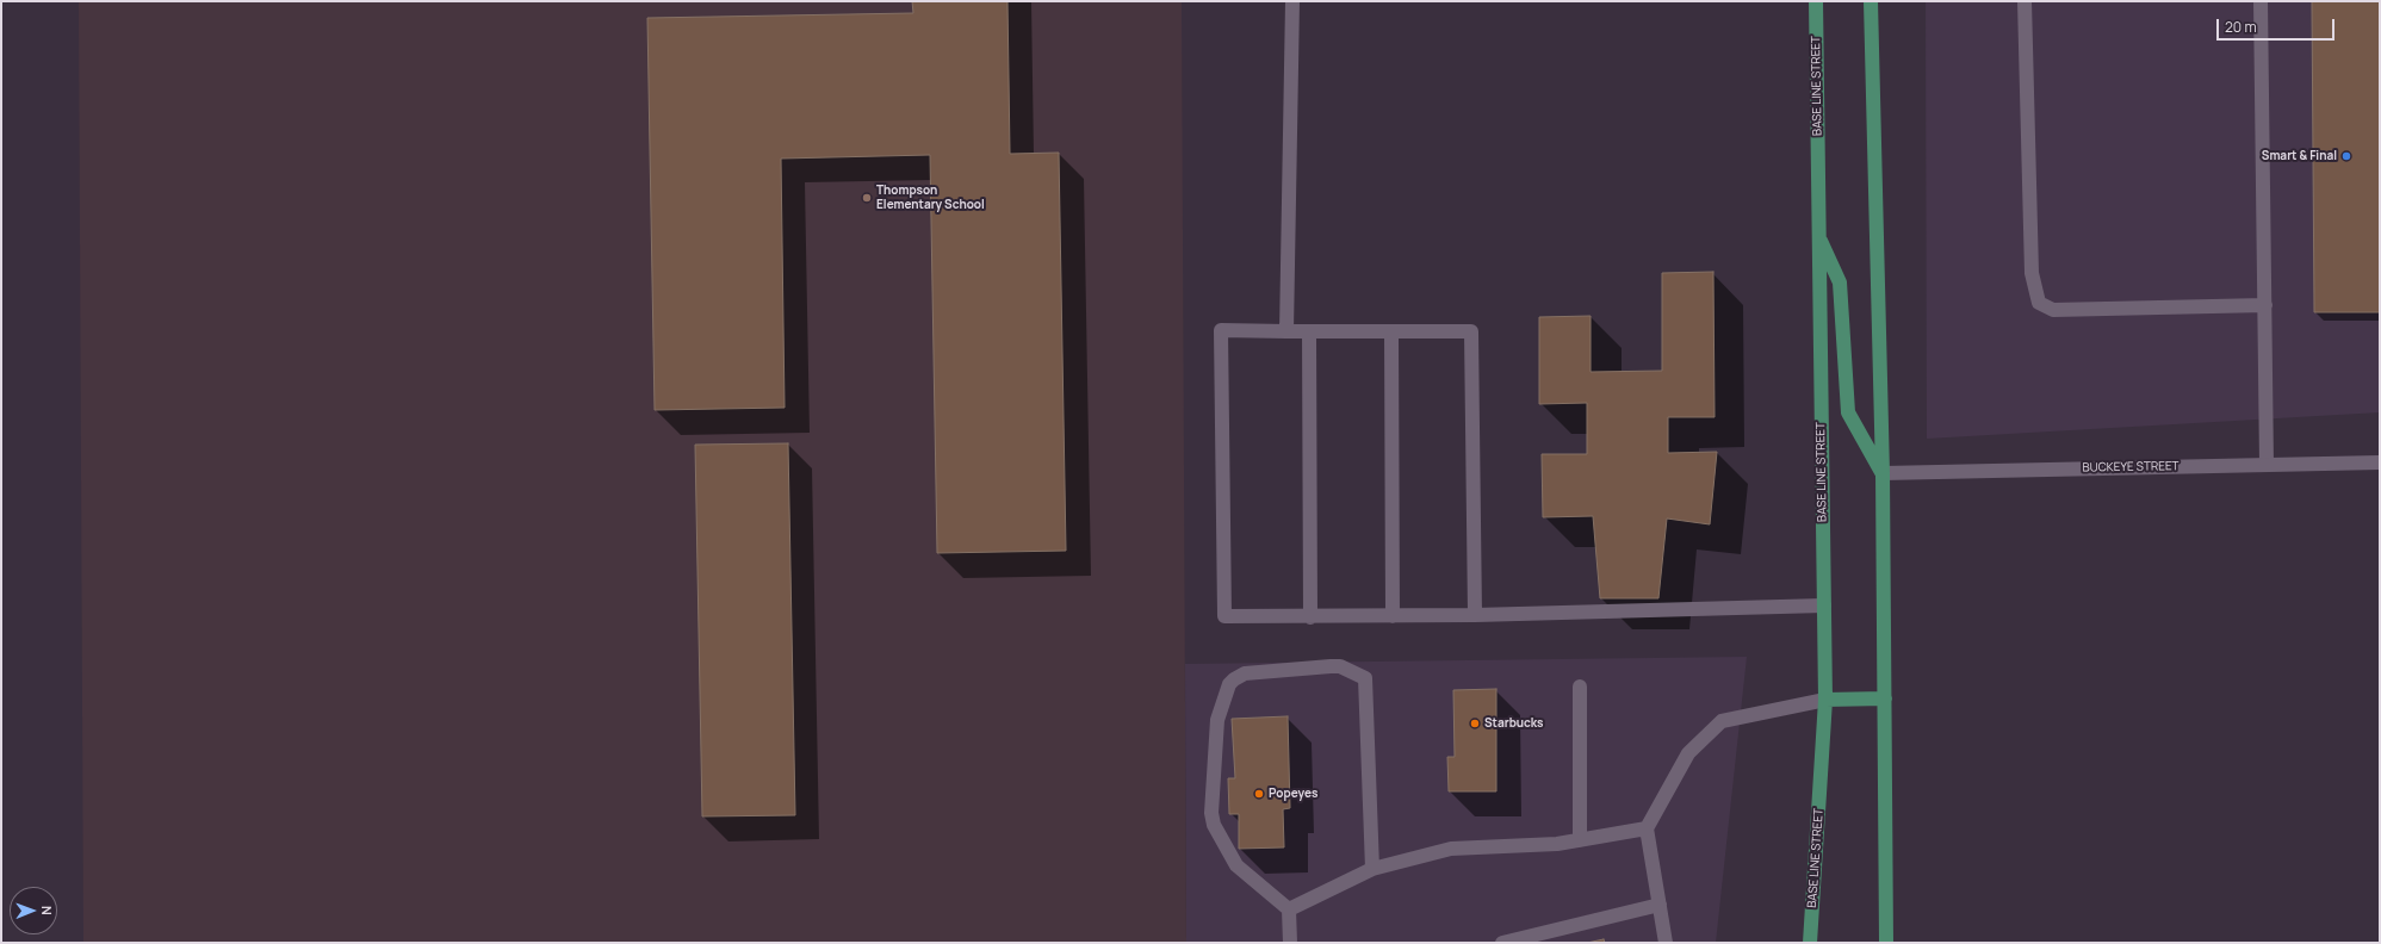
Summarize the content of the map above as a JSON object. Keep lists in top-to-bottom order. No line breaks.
{"streets":{"main road":["BASE LINE STREET"],"street":["BUCKEYE STREET"]},"places":["Smart & Final","Thompson Elementary School","Starbucks","Popeyes"],"scale_bar":"20 m","north":"right"}
